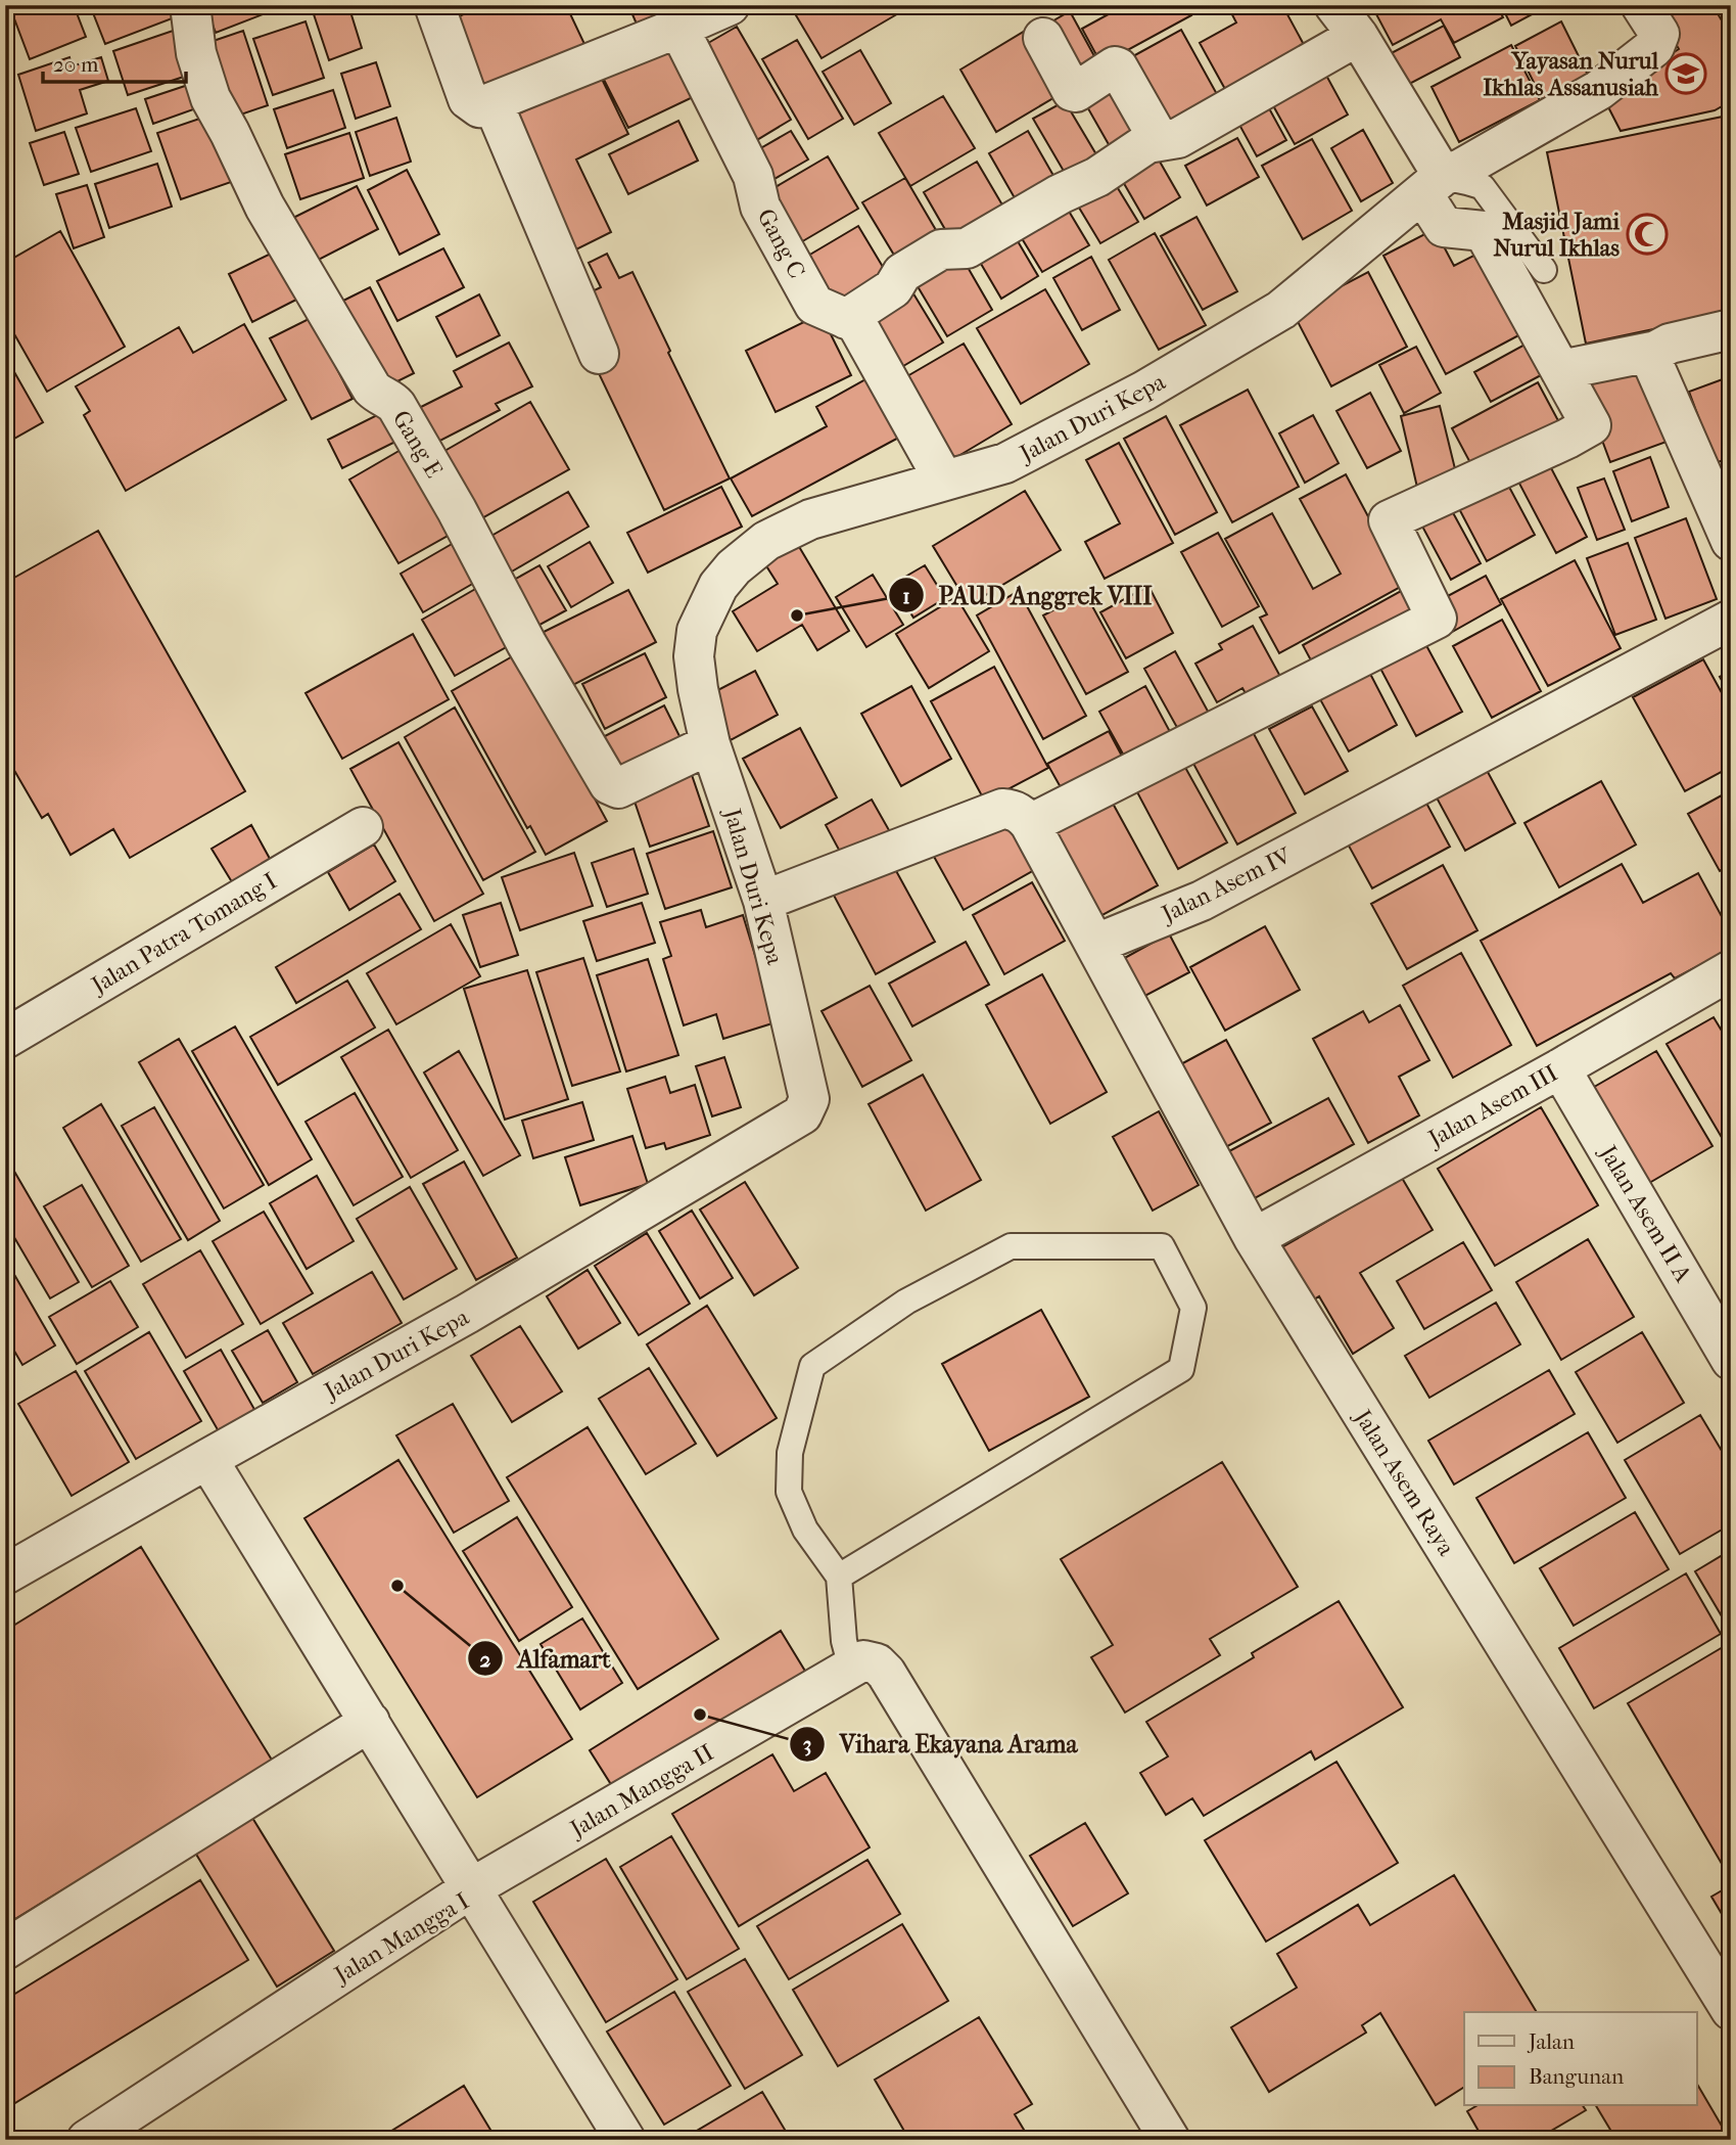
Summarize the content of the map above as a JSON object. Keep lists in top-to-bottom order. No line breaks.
{"streets":{"street":["Gang C","Jalan Duri Kepa","Gang E","Jalan Asem IV","Jalan Patra Tomang I","Jalan Asem III","Jalan Asem II A","Jalan Asem Raya","Jalan Mangga II","Jalan Mangga I"]},"crossings":[["Gang C","Jalan Duri Kepa"],["Jalan Duri Kepa","Gang E"],["Jalan Asem IV","Jalan Asem Raya"],["Jalan Asem III","Jalan Asem II A"],["Jalan Asem III","Jalan Asem Raya"],["Jalan Mangga II","Jalan Mangga I"]],"places":{"school or university":["Yayasan Nurul Ikhlas Assanusiah"],"mosque":["Masjid Jami Nurul Ikhlas"],"other":["PAUD Anggrek VIII","Alfamart","Vihara Ekayana Arama"]},"legend":["Jalan","Bangunan"],"scale_bar":"20 m"}
